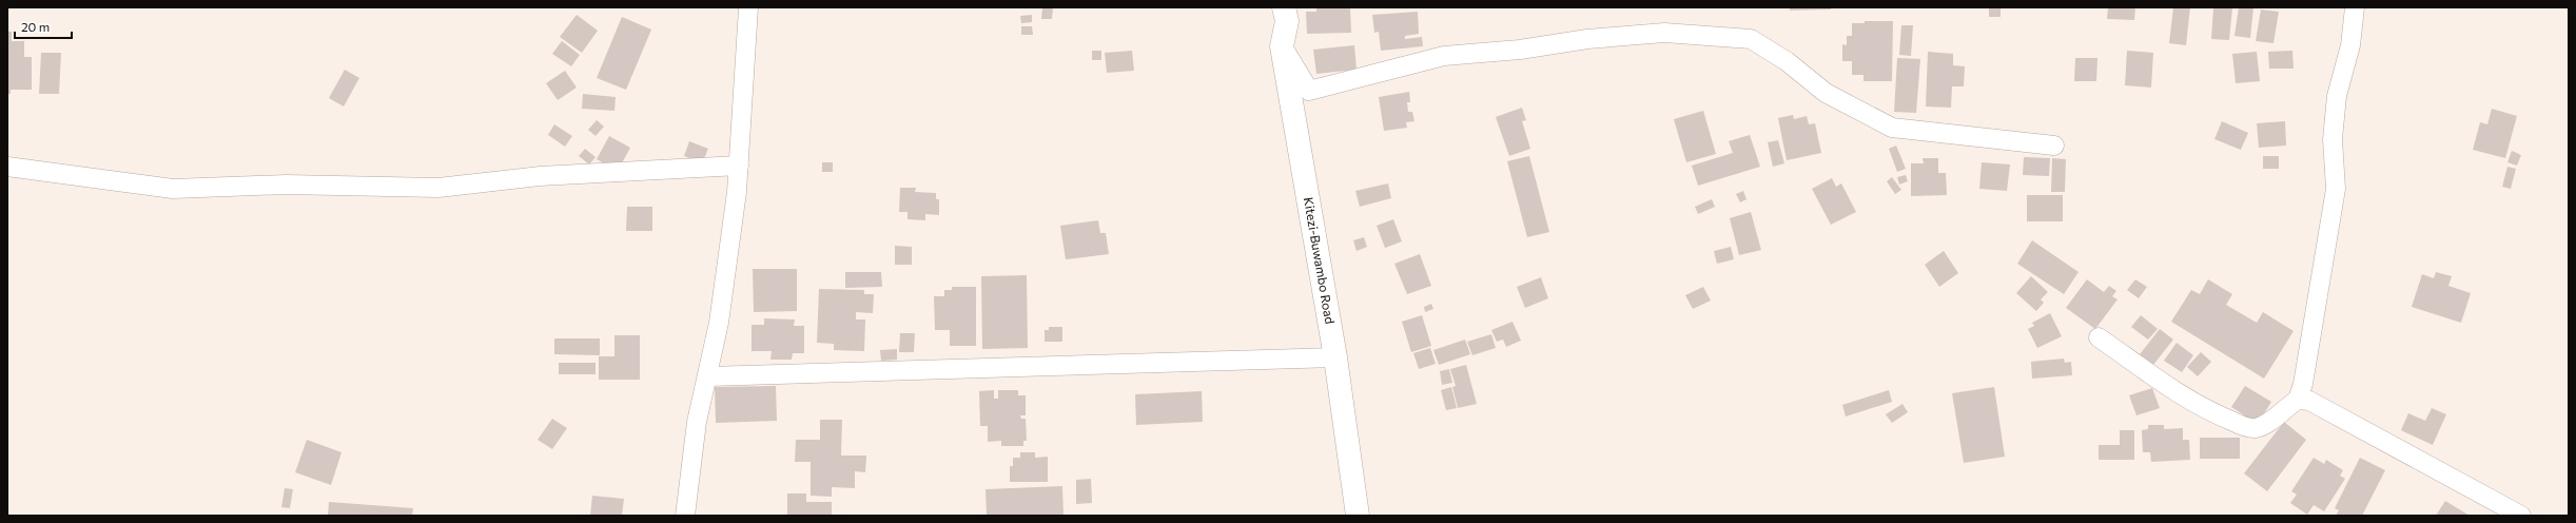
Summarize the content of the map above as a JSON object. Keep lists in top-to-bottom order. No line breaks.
{"streets":{"street":["Kitezi-Buwambo Road"]},"scale_bar":"20 m"}
